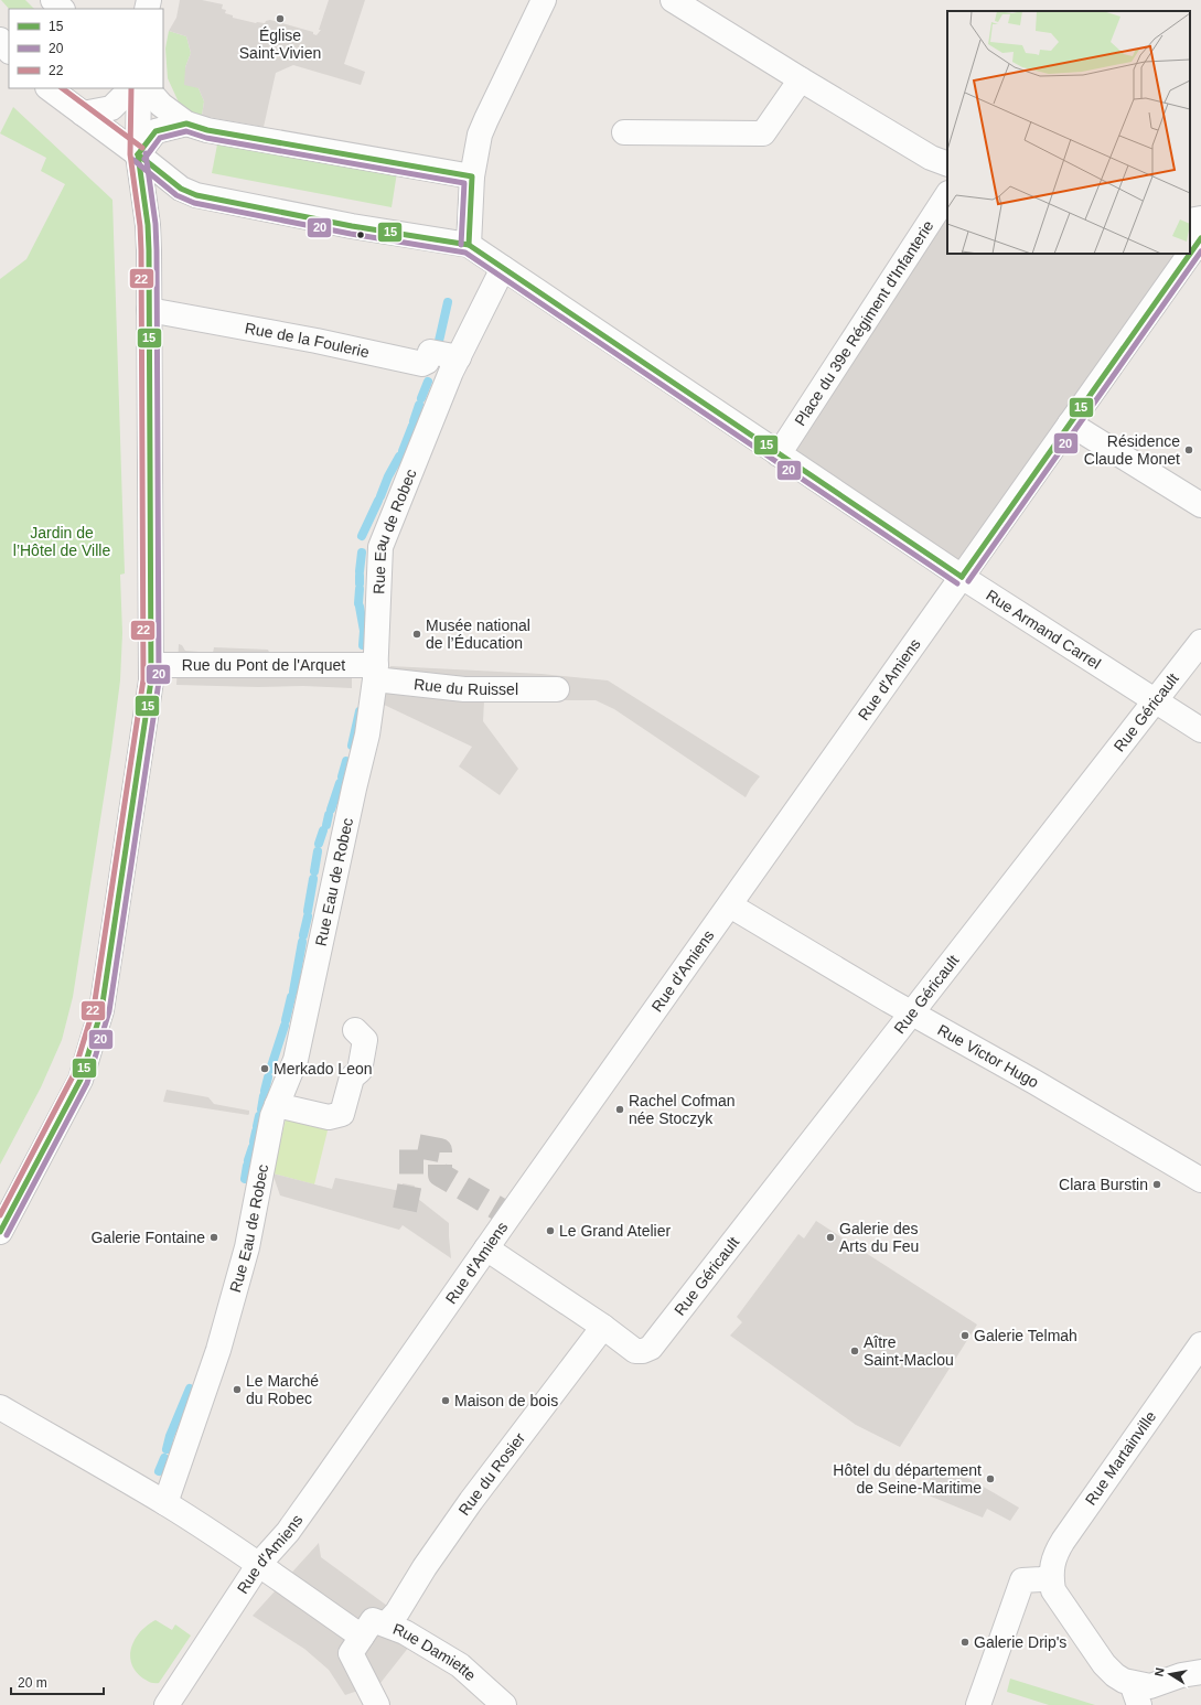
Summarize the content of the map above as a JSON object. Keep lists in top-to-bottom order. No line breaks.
{"streets":{"street":["Place du 39e Régiment d'Infanterie","Rue de la Foulerie","Rue Eau de Robec","Rue Armand Carrel","Rue du Pont de l'Arquet","Rue d'Amiens","Rue du Ruissel","Rue Géricault","Rue Victor Hugo","Rue Martainville","Rue du Rosier","Rue Damiette"]},"crossings":[["Place du 39e Régiment d'Infanterie","Rue Armand Carrel"],["Rue de la Foulerie","Rue Eau de Robec"],["Rue Eau de Robec","Rue Armand Carrel"],["Rue Eau de Robec","Rue du Pont de l'Arquet"],["Rue Eau de Robec","Rue du Ruissel"],["Rue Armand Carrel","Rue d'Amiens"],["Rue Armand Carrel","Rue Géricault"],["Rue du Pont de l'Arquet","Rue du Ruissel"],["Rue d'Amiens","Rue Victor Hugo"],["Rue Géricault","Rue Victor Hugo"],["Rue Géricault","Rue du Rosier"],["Rue du Rosier","Rue Damiette"]],"parks":["Jardin de l’Hôtel de Ville"],"places":["Église Saint-Vivien","Résidence Claude Monet","Musée national de l’Éducation","Merkado Leon","Rachel Cofman née Stoczyk","Clara Burstin","Le Grand Atelier","Galerie Fontaine","Galerie des Arts du Feu","Galerie Telmah","Aître Saint-Maclou","Le Marché du Robec","Maison de bois","Hôtel du département de Seine-Maritime","Galerie Drip's"],"lines":["transit line 22","transit line 15","transit line 20"],"legend":["15","20","22"],"scale_bar":"20 m","north":"left"}
